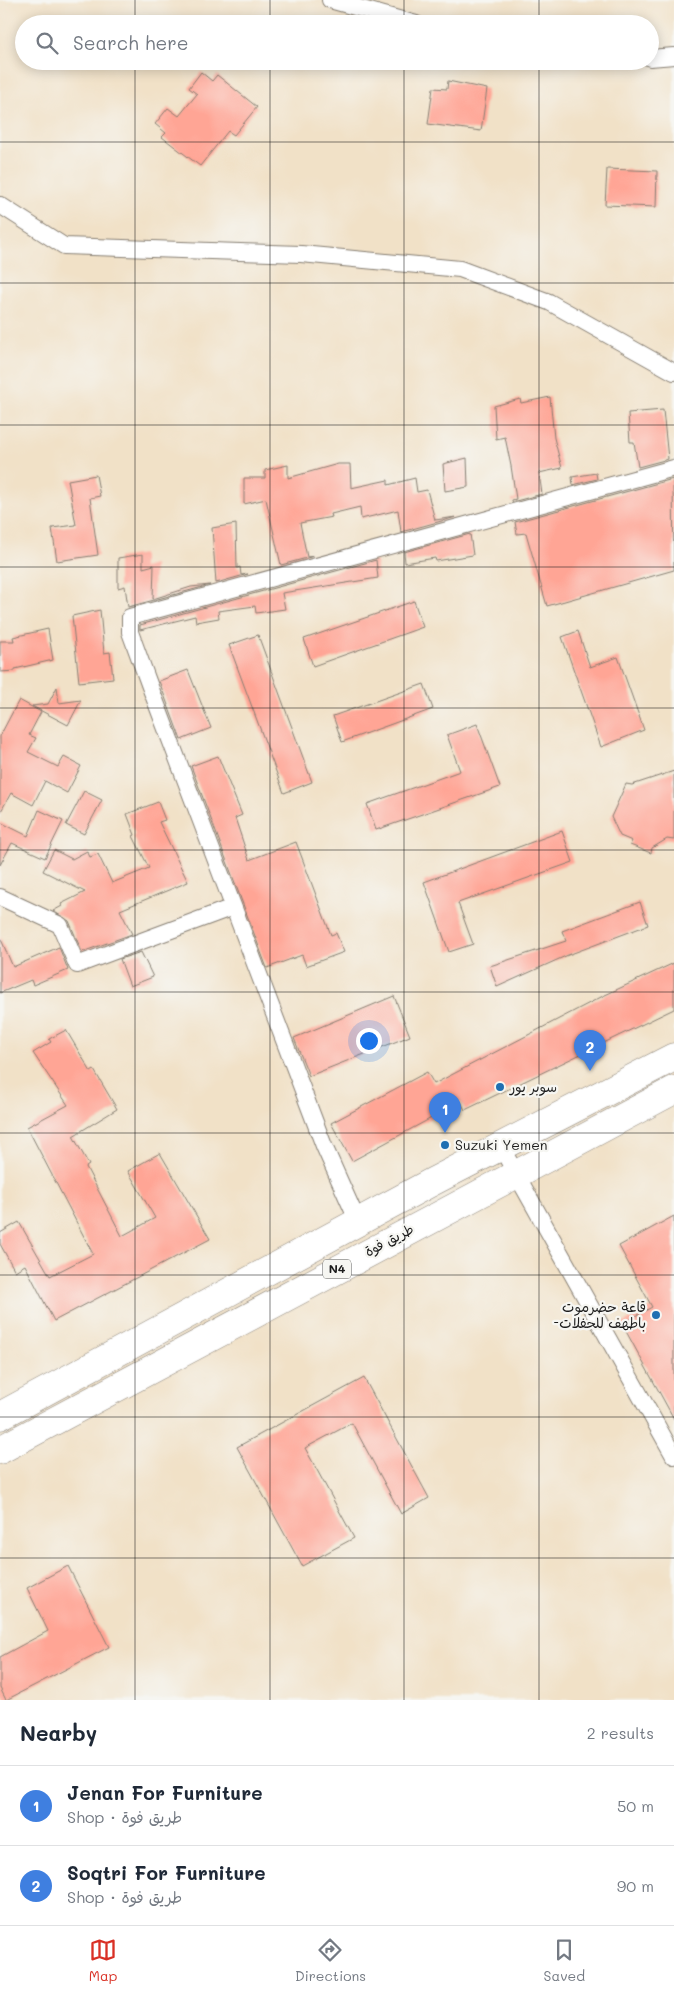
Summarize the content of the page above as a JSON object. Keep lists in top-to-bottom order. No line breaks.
{"streets":{"highway":["طريق فوة","N4"]},"places":["سوبر يور","Suzuki Yemen","قاعة حضرموت -باطهف للحفلات"],"page":{"search":"Search here","pins":["2","1"],"heading":["Nearby","2 results"],"list":[{"mark":"1","name":"Jenan For Furniture","note":"Shop · طريق فوة","value":"50 m"},{"mark":"2","name":"Soqtri For Furniture","note":"Shop · طريق فوة","value":"90 m"}],"nav":["Map","Directions","Saved"]}}
